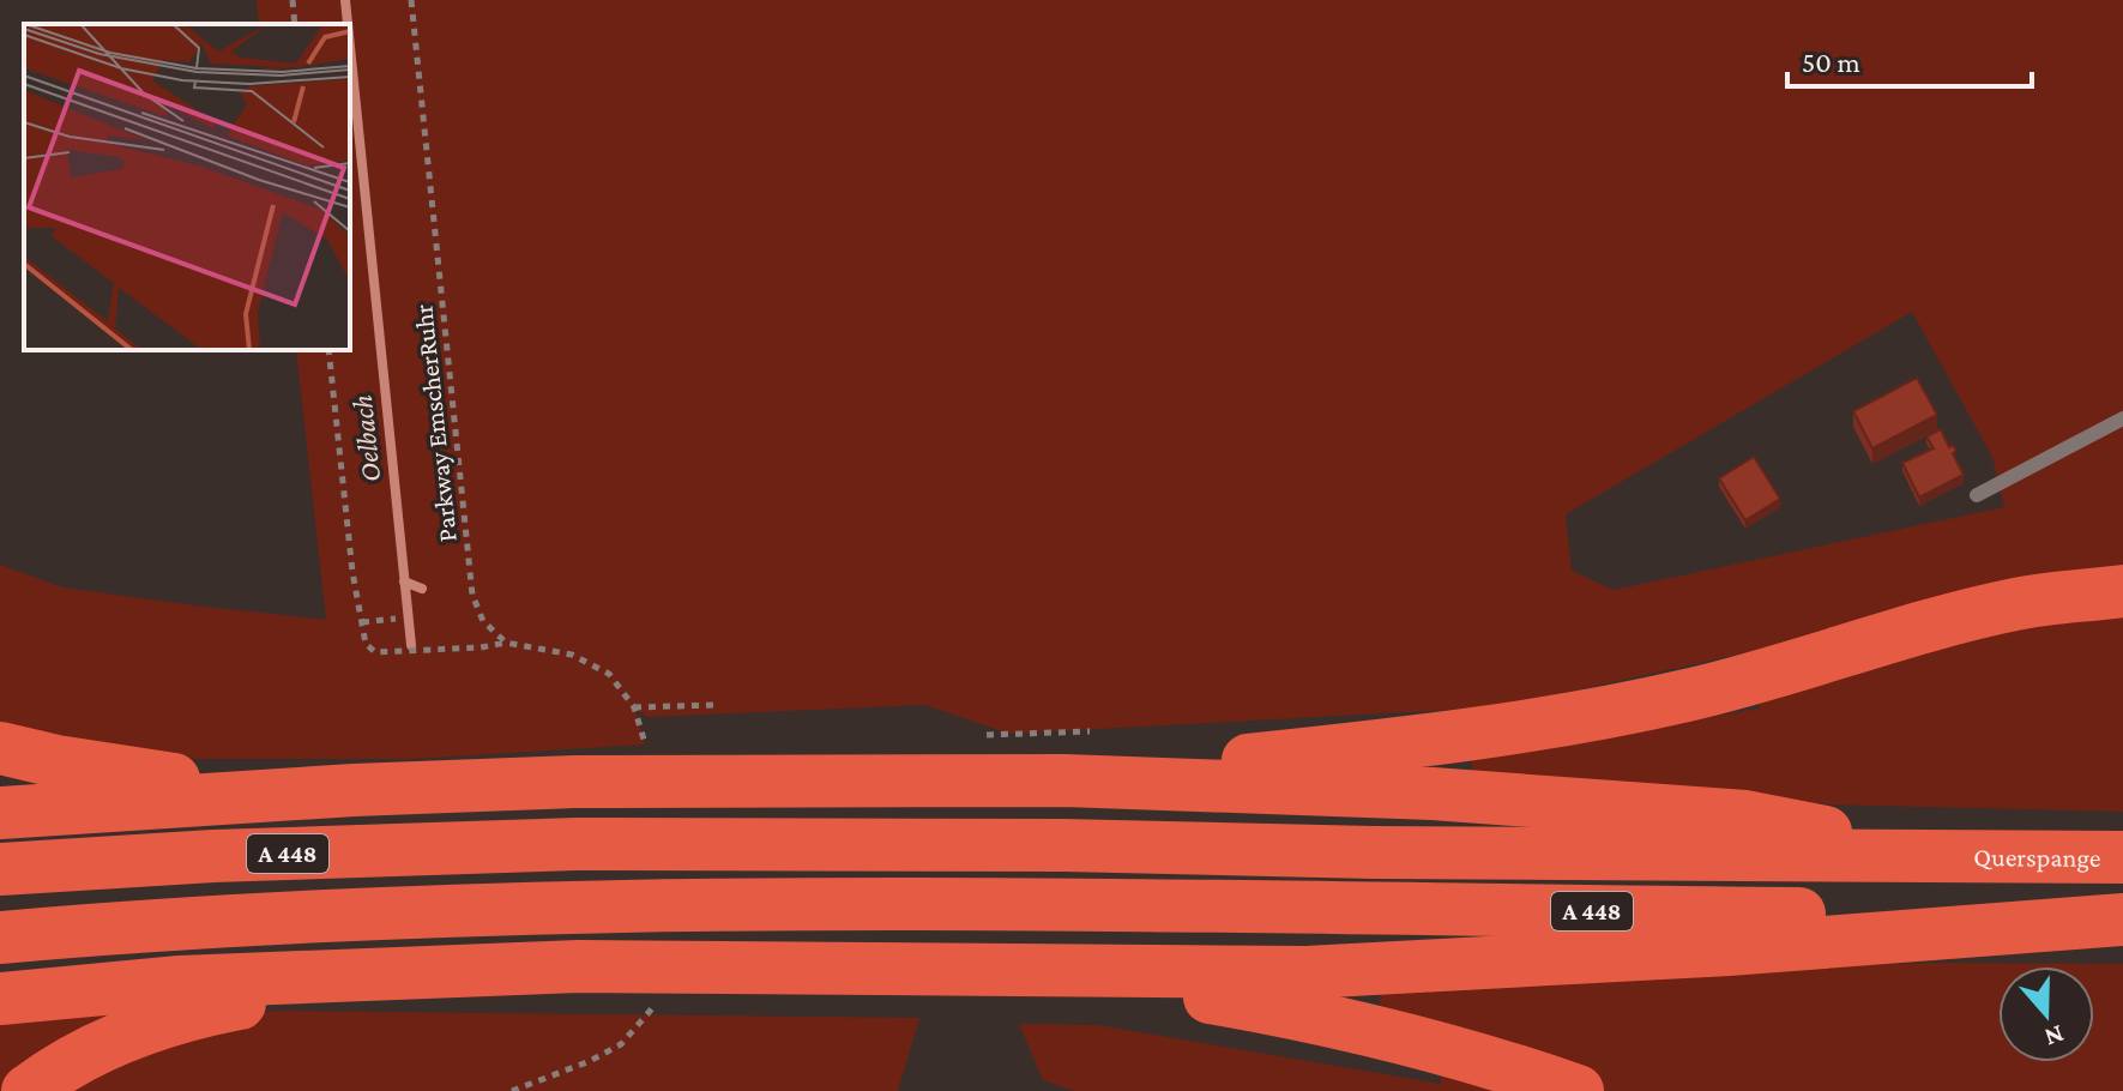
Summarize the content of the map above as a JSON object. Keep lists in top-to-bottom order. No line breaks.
{"streets":{"highway":["A 448","Querspange"],"path":["Parkway EmscherRuhr"]},"crossings":[["A 448","Querspange"]],"water":["Oelbach"],"scale_bar":"50 m","north":"bottom"}
